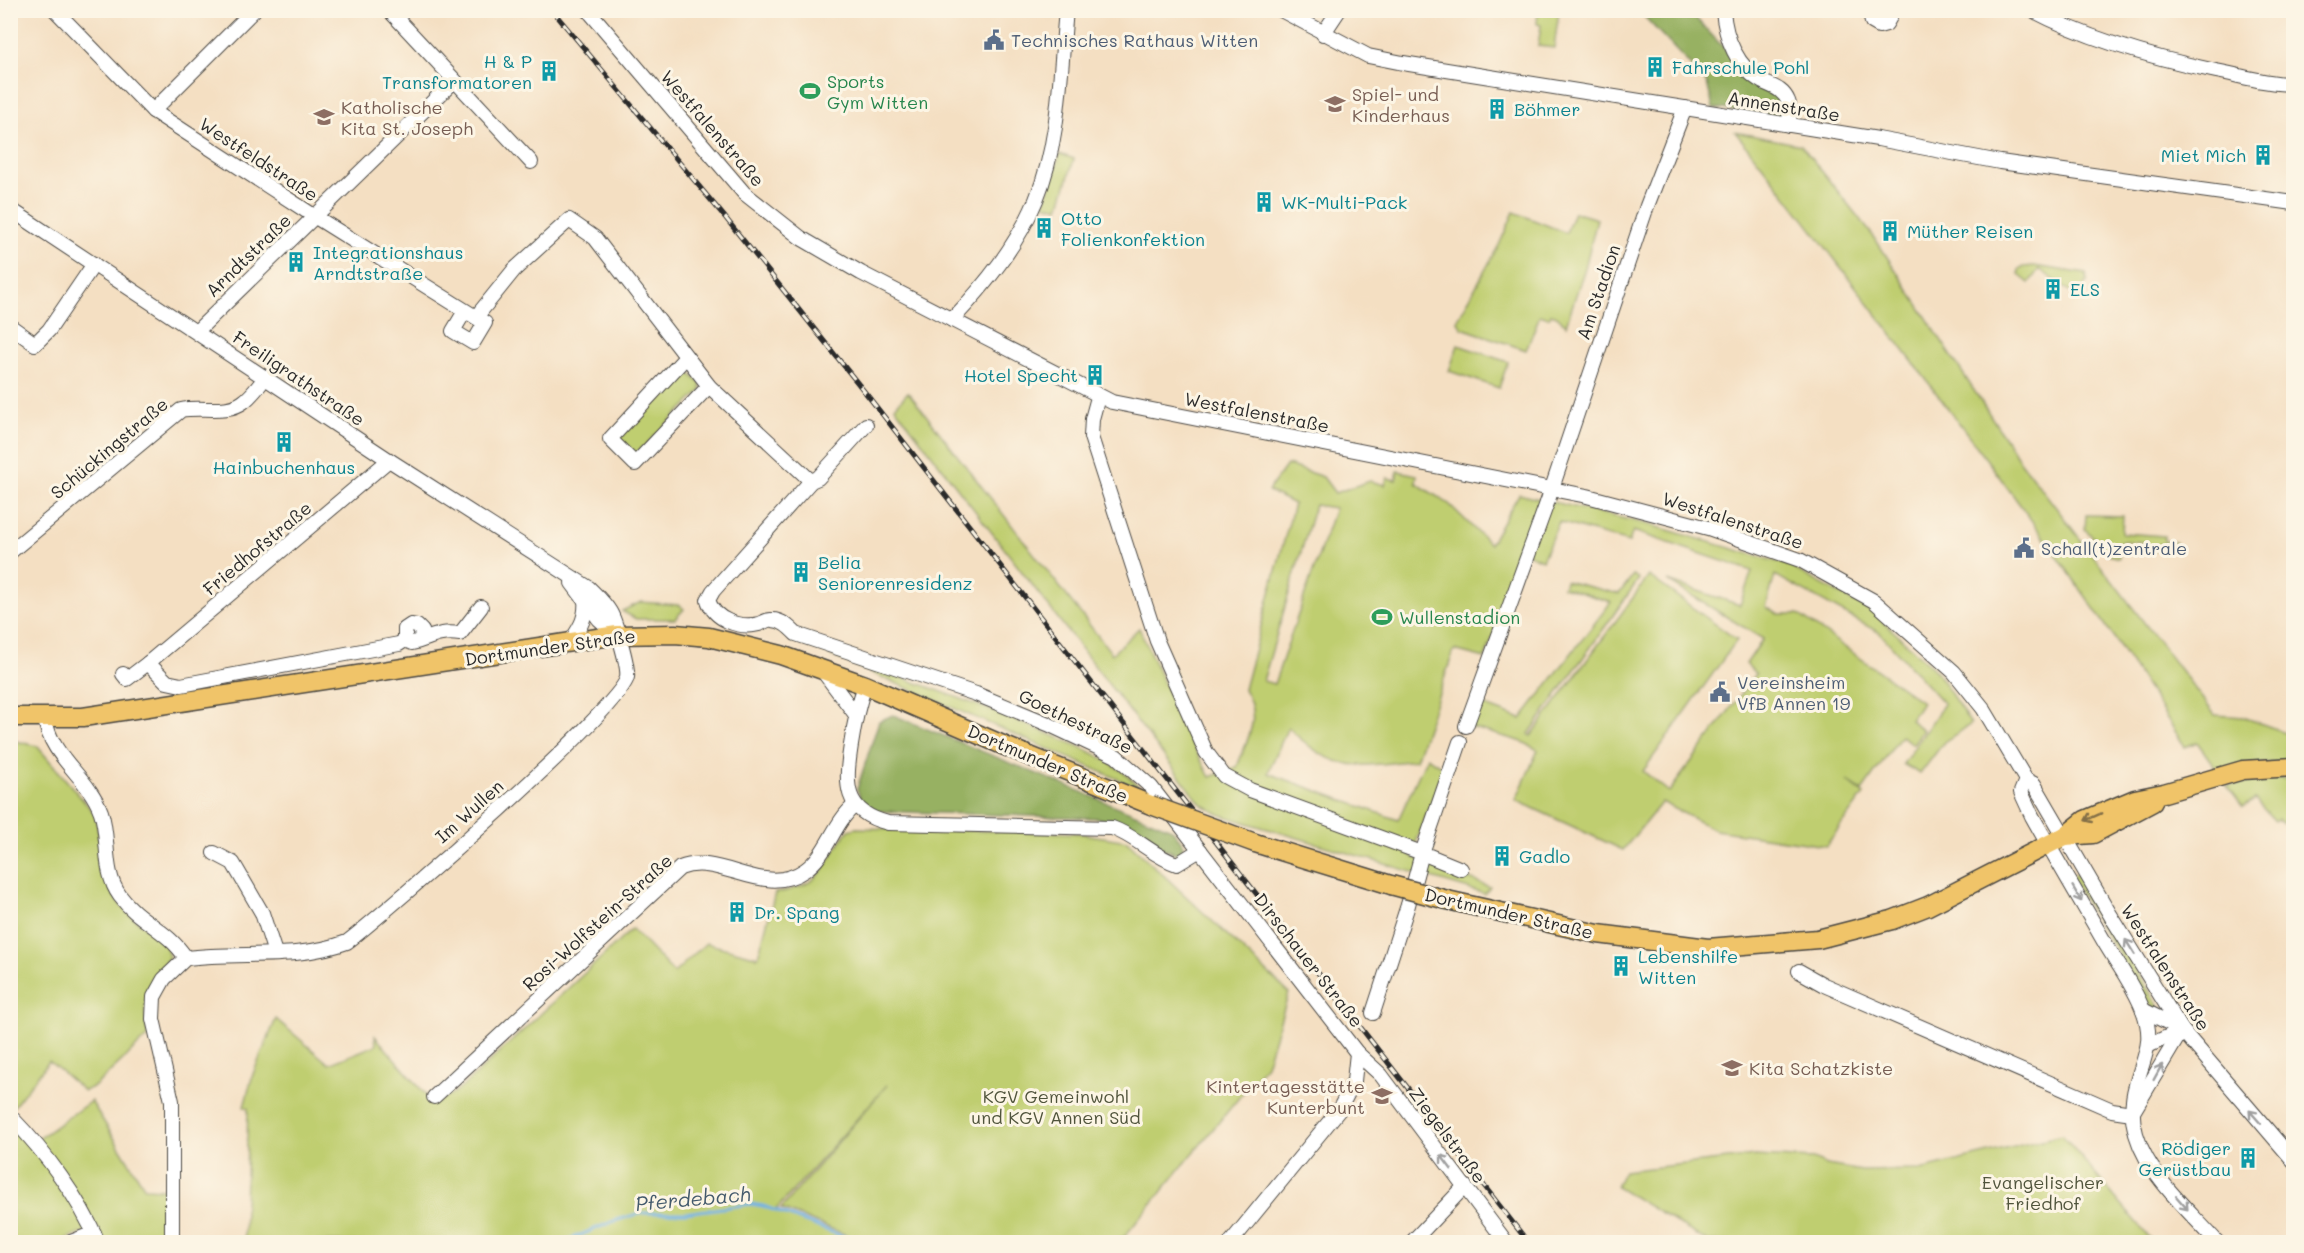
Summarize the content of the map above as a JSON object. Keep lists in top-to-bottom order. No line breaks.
{"streets":{"main road":["Dortmunder Straße"],"street":["Annenstraße","Westfalenstraße","Westfeldstraße","Arndtstraße","Am Stadion","Freiligrathstraße","Schückingstraße","Friedhofstraße","Goethestraße","Im Wullen","Rosi-Wolfstein-Straße","Dirschauer Straße","Ziegelstraße"]},"crossings":[["Annenstraße","Am Stadion"],["Westfalenstraße","Am Stadion"],["Westfalenstraße","Dortmunder Straße"],["Westfeldstraße","Arndtstraße"],["Arndtstraße","Freiligrathstraße"],["Freiligrathstraße","Schückingstraße"],["Freiligrathstraße","Friedhofstraße"],["Freiligrathstraße","Dortmunder Straße"],["Freiligrathstraße","Im Wullen"],["Dortmunder Straße","Im Wullen"],["Goethestraße","Dirschauer Straße"],["Dirschauer Straße","Ziegelstraße"]],"one_way":["Ziegelstraße"],"water":["Pferdebach"],"parks":["KGV Gemeinwohl und KGV Annen Süd","Evangelischer Friedhof"],"places":{"public building":["Technisches Rathaus Witten","Schall(t)zentrale","Vereinsheim VfB Annen 19"],"building":["Fahrschule Pohl","H & P Transformatoren","Böhmer","Miet Mich","WK-Multi-Pack","Otto Folienkonfektion","Müther Reisen","Integrationshaus Arndtstraße","ELS","Hotel Specht","Hainbuchenhaus","Belia Seniorenresidenz","Gadlo","Dr. Spang","Lebenshilfe Witten","Rödiger Gerüstbau"],"sports":["Sports Gym Witten","Wullenstadion"],"school or university":["Spiel- und Kinderhaus","Katholische Kita St. Joseph","Kita Schatzkiste","Kintertagesstätte Kunterbunt"]}}
